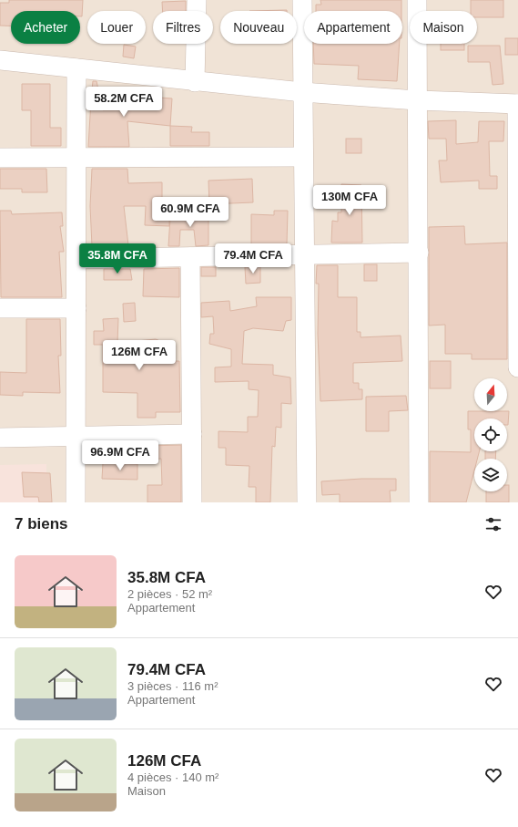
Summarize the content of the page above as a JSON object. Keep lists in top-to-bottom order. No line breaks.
{"north":"top","page":{"chip":["Acheter","Louer","Filtres","Nouveau","Appartement","Maison"],"price":["58.2M CFA","130M CFA","60.9M CFA","35.8M CFA","79.4M CFA","126M CFA","96.9M CFA"],"heading":"7 biens","list":[{"name":"35.8M CFA","note":"2 pièces · 52 m² · Appartement"},{"name":"79.4M CFA","note":"3 pièces · 116 m² · Appartement"},{"name":"126M CFA","note":"4 pièces · 140 m² · Maison"}]}}
